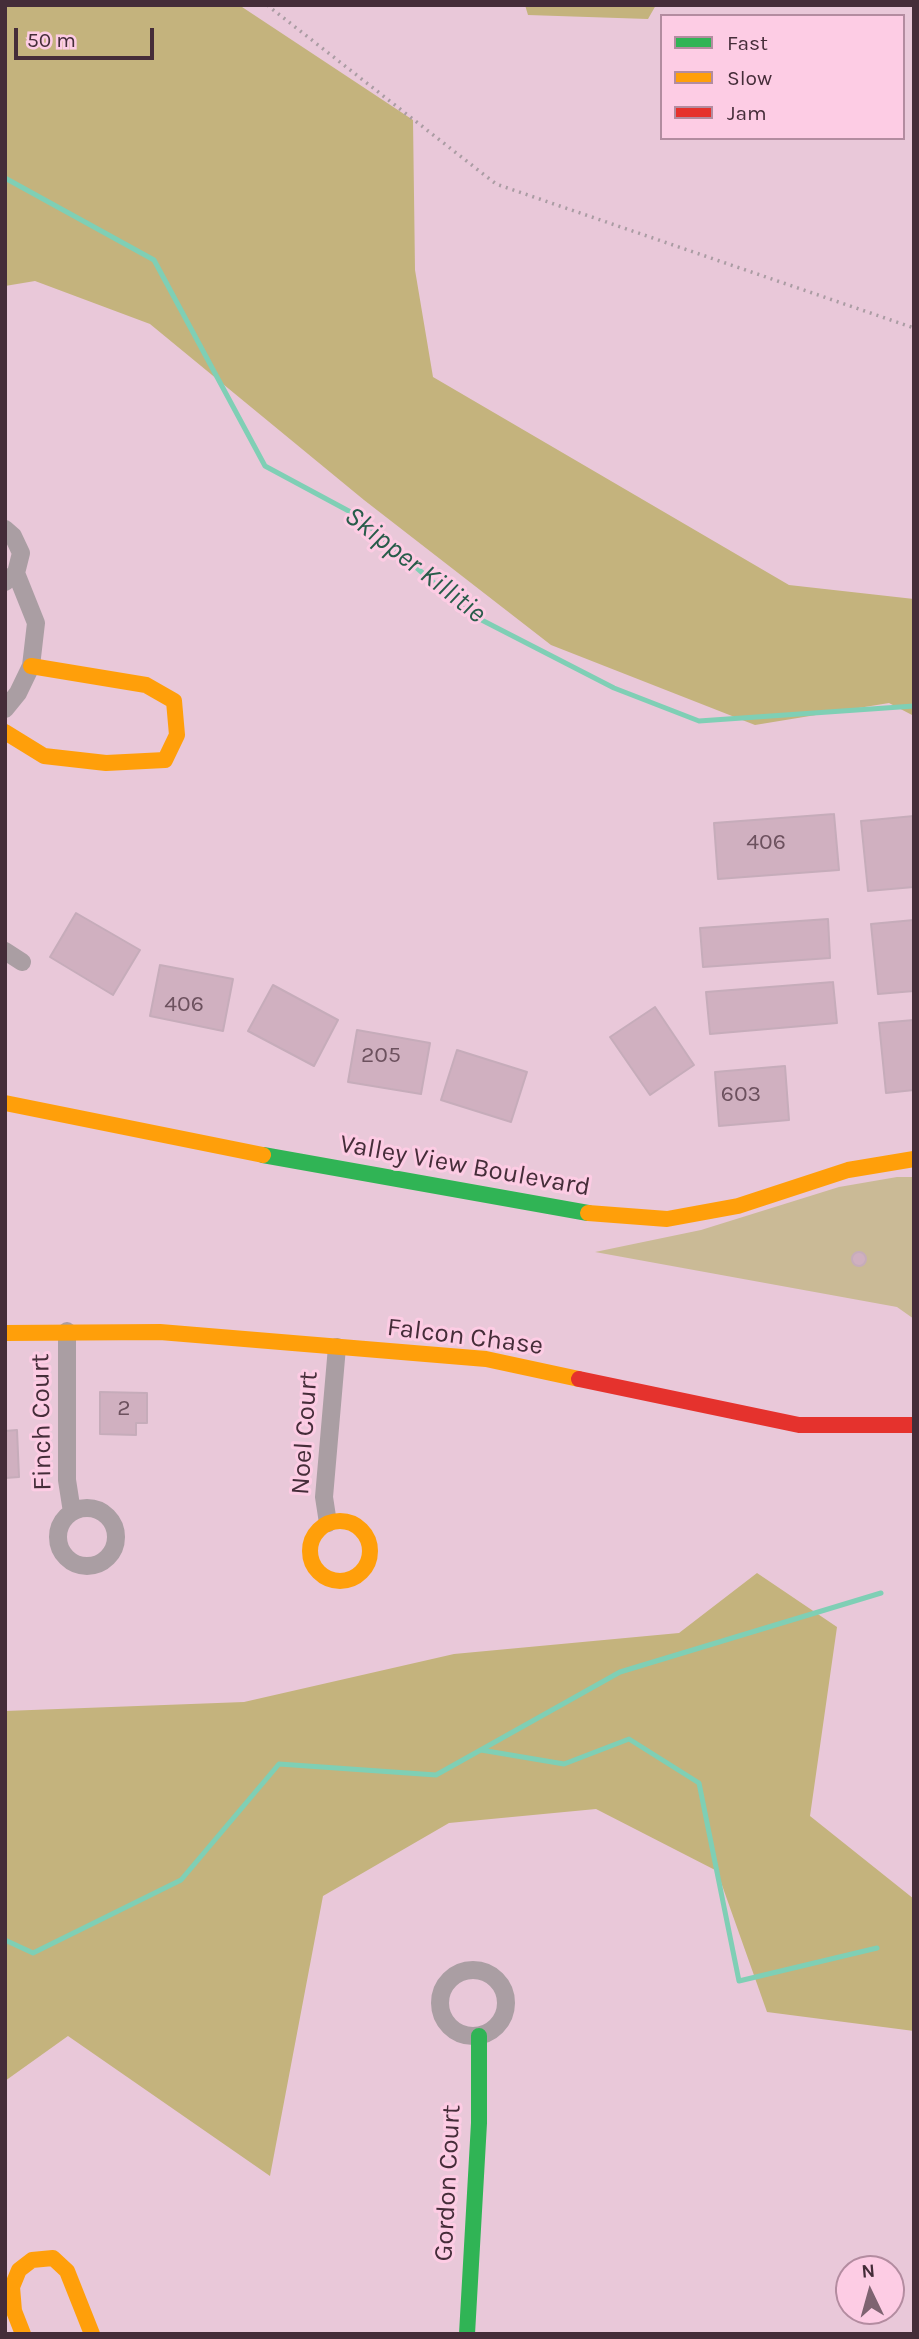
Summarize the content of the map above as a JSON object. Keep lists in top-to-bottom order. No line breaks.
{"streets":{"street":["Valley View Boulevard","Falcon Chase","Finch Court","Noel Court","Gordon Court"]},"crossings":[["Falcon Chase","Finch Court"],["Falcon Chase","Noel Court"]],"water":["Skipper Killitie"],"house_numbers":["406","406","205","603","2"],"legend":["Fast","Slow","Jam"],"scale_bar":"50 m","north":"top"}
